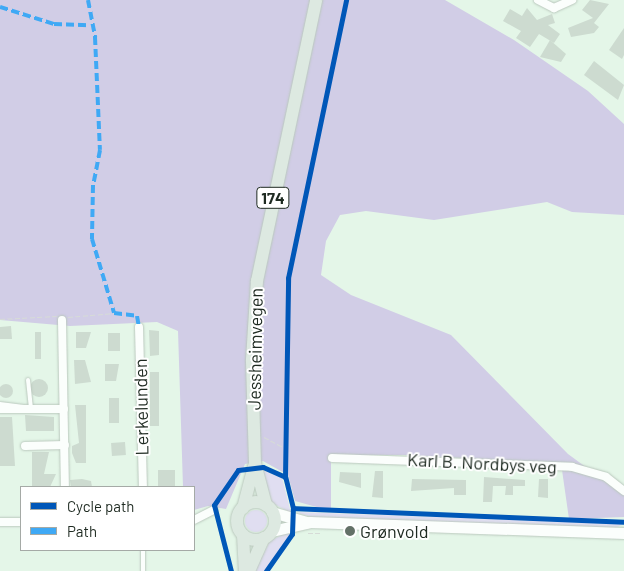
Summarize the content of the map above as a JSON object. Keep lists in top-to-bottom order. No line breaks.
{"streets":{"main road":["174","Jessheimvegen"],"street":["Lerkelunden","Karl B. Nordbys veg"]},"crossings":[["174","Jessheimvegen"]],"places":["Grønvold"],"legend":["Cycle path","Path"]}
